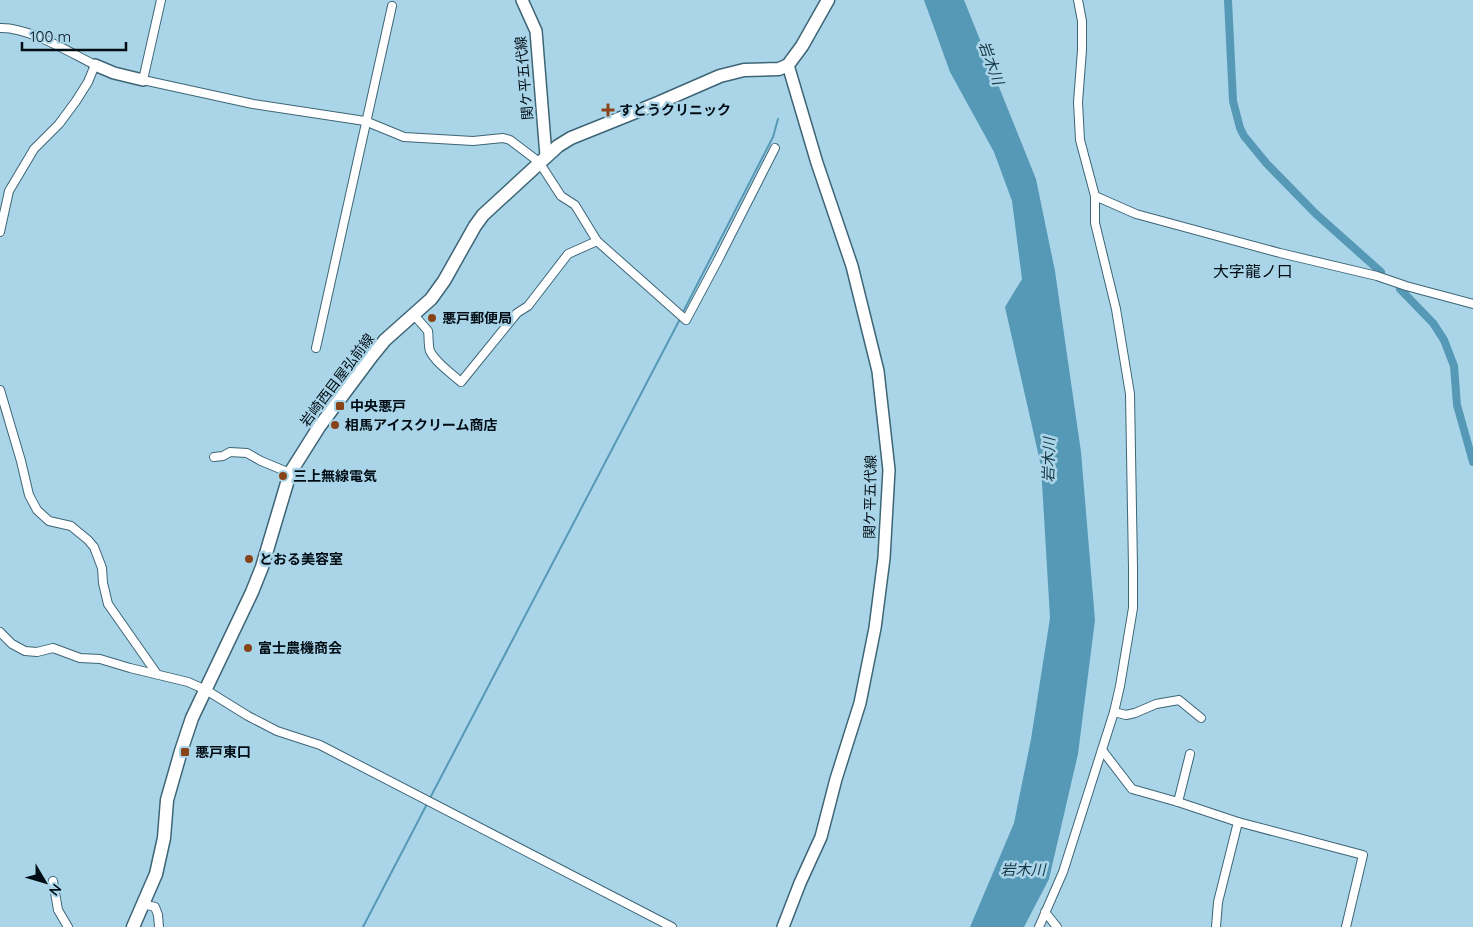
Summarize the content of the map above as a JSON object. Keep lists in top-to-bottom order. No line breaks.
{"streets":{"main road":["関ケ平五代線","岩崎西目屋弘前線"]},"crossings":[["関ケ平五代線","岩崎西目屋弘前線"]],"districts":["大字龍ノ口"],"water":["岩木川"],"places":{"health":["すとうクリニック"],"other":["悪戸郵便局","相馬アイスクリーム商店","三上無線電気","とおる美容室","富士農機商会"],"transit":["中央悪戸","悪戸東口"]},"scale_bar":"100 m","north":"bottom right"}
